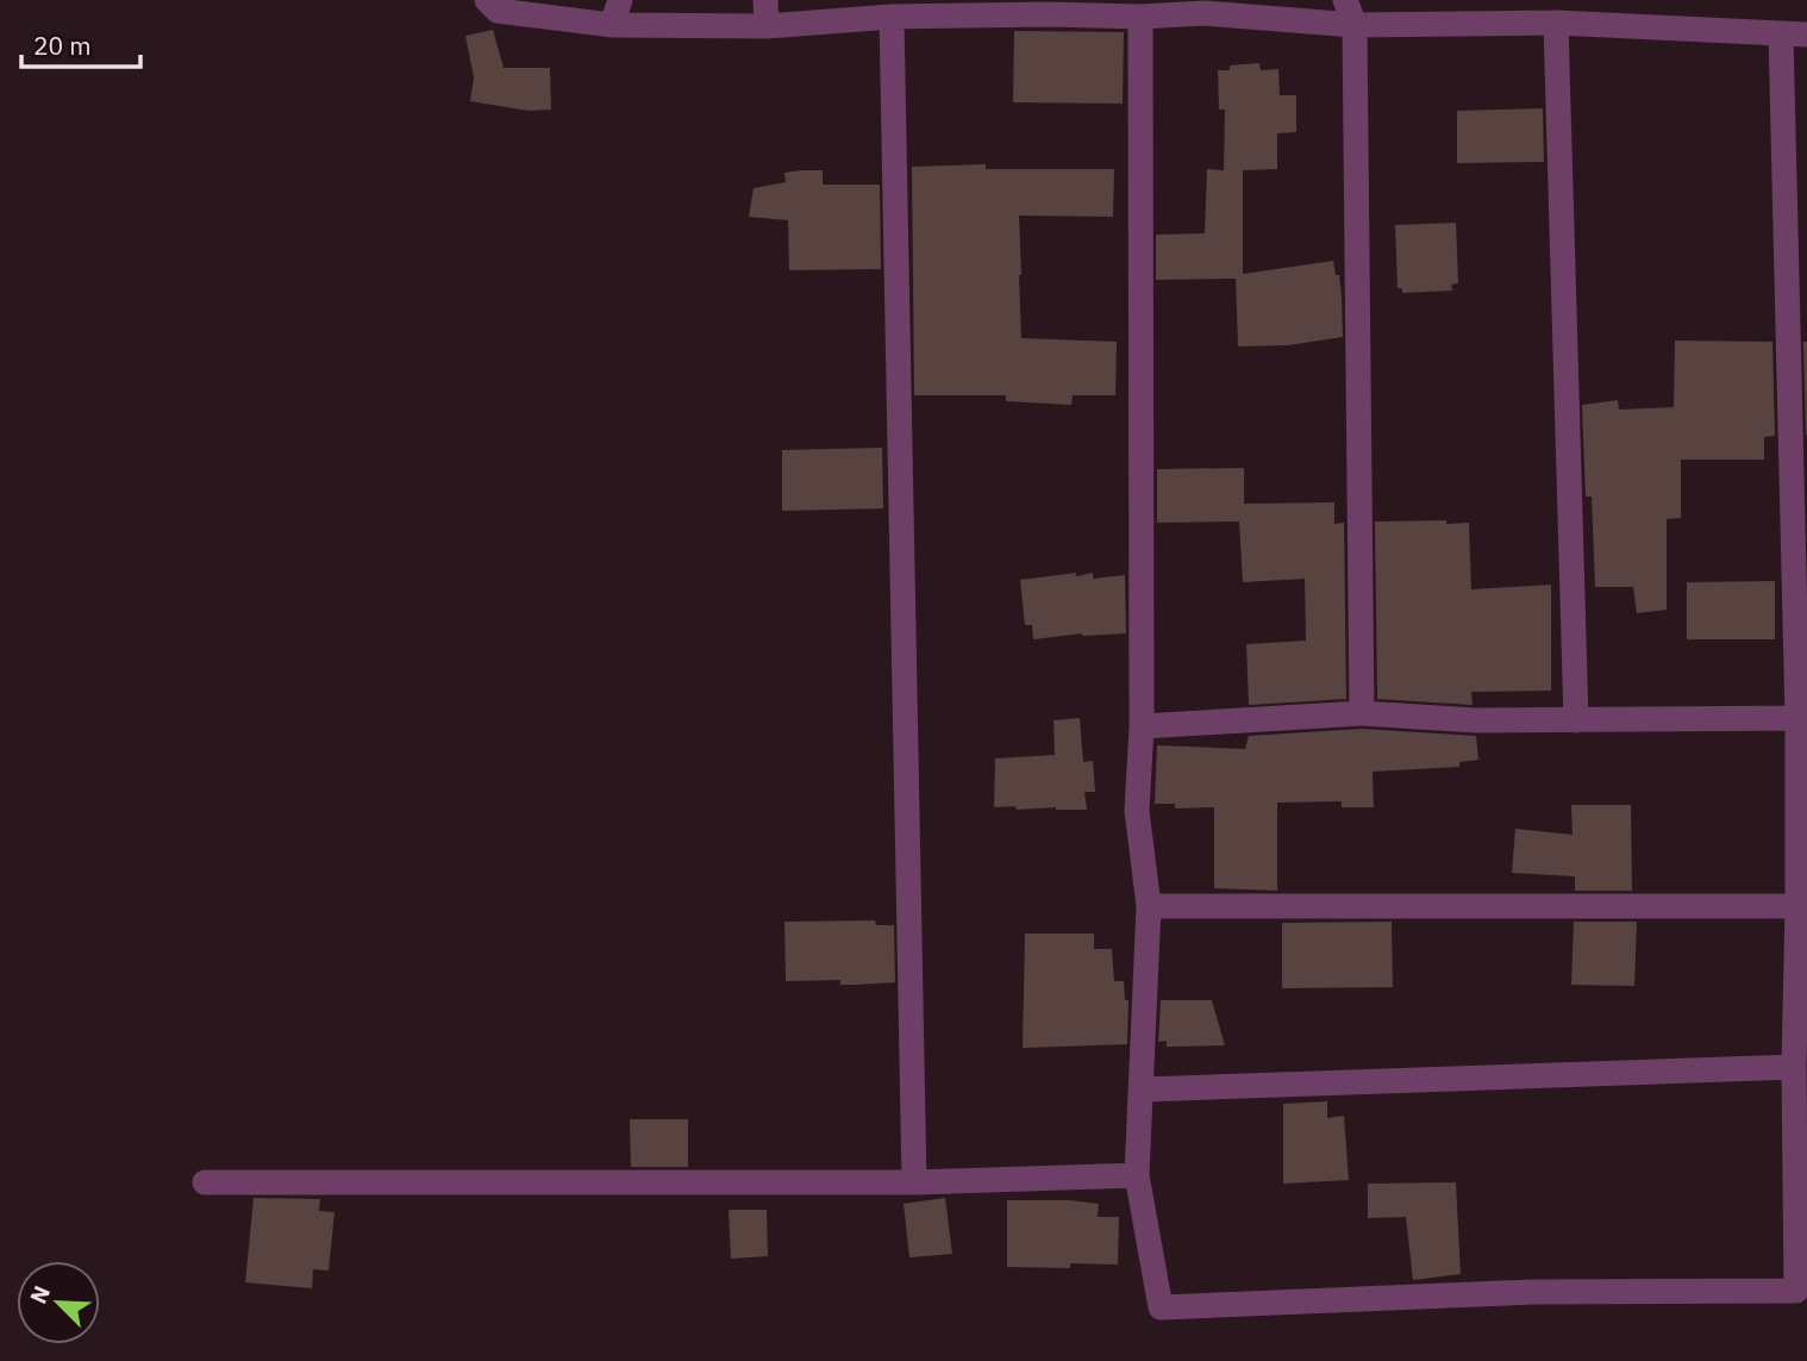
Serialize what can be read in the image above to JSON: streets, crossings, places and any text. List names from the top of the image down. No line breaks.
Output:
{"scale_bar":"20 m","north":"top left"}
